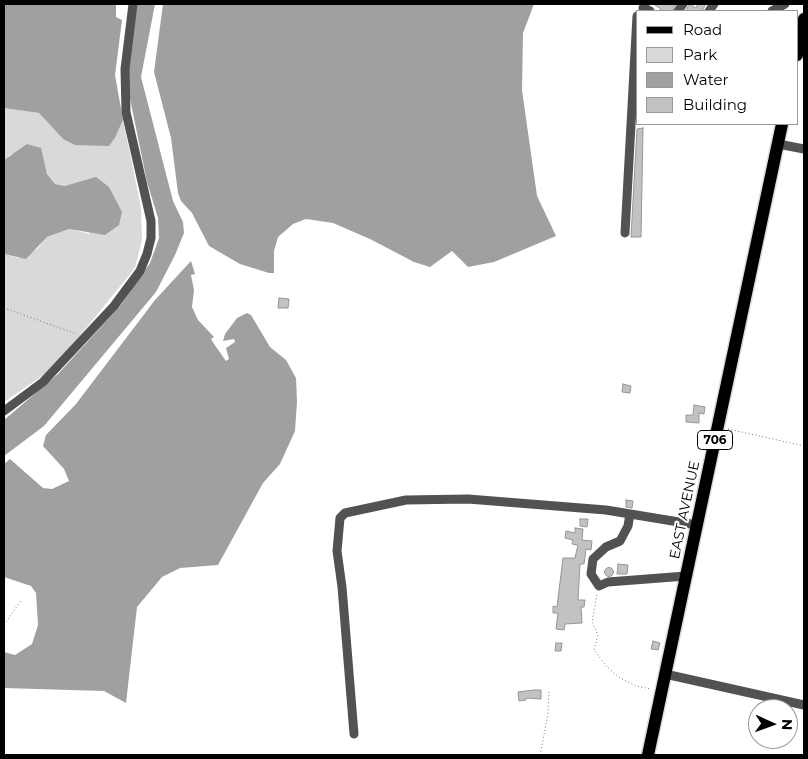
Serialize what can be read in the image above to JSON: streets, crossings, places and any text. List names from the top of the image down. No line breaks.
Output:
{"streets":{"main road":["706","EAST AVENUE"]},"legend":["Road","Park","Water","Building"],"north":"right"}
